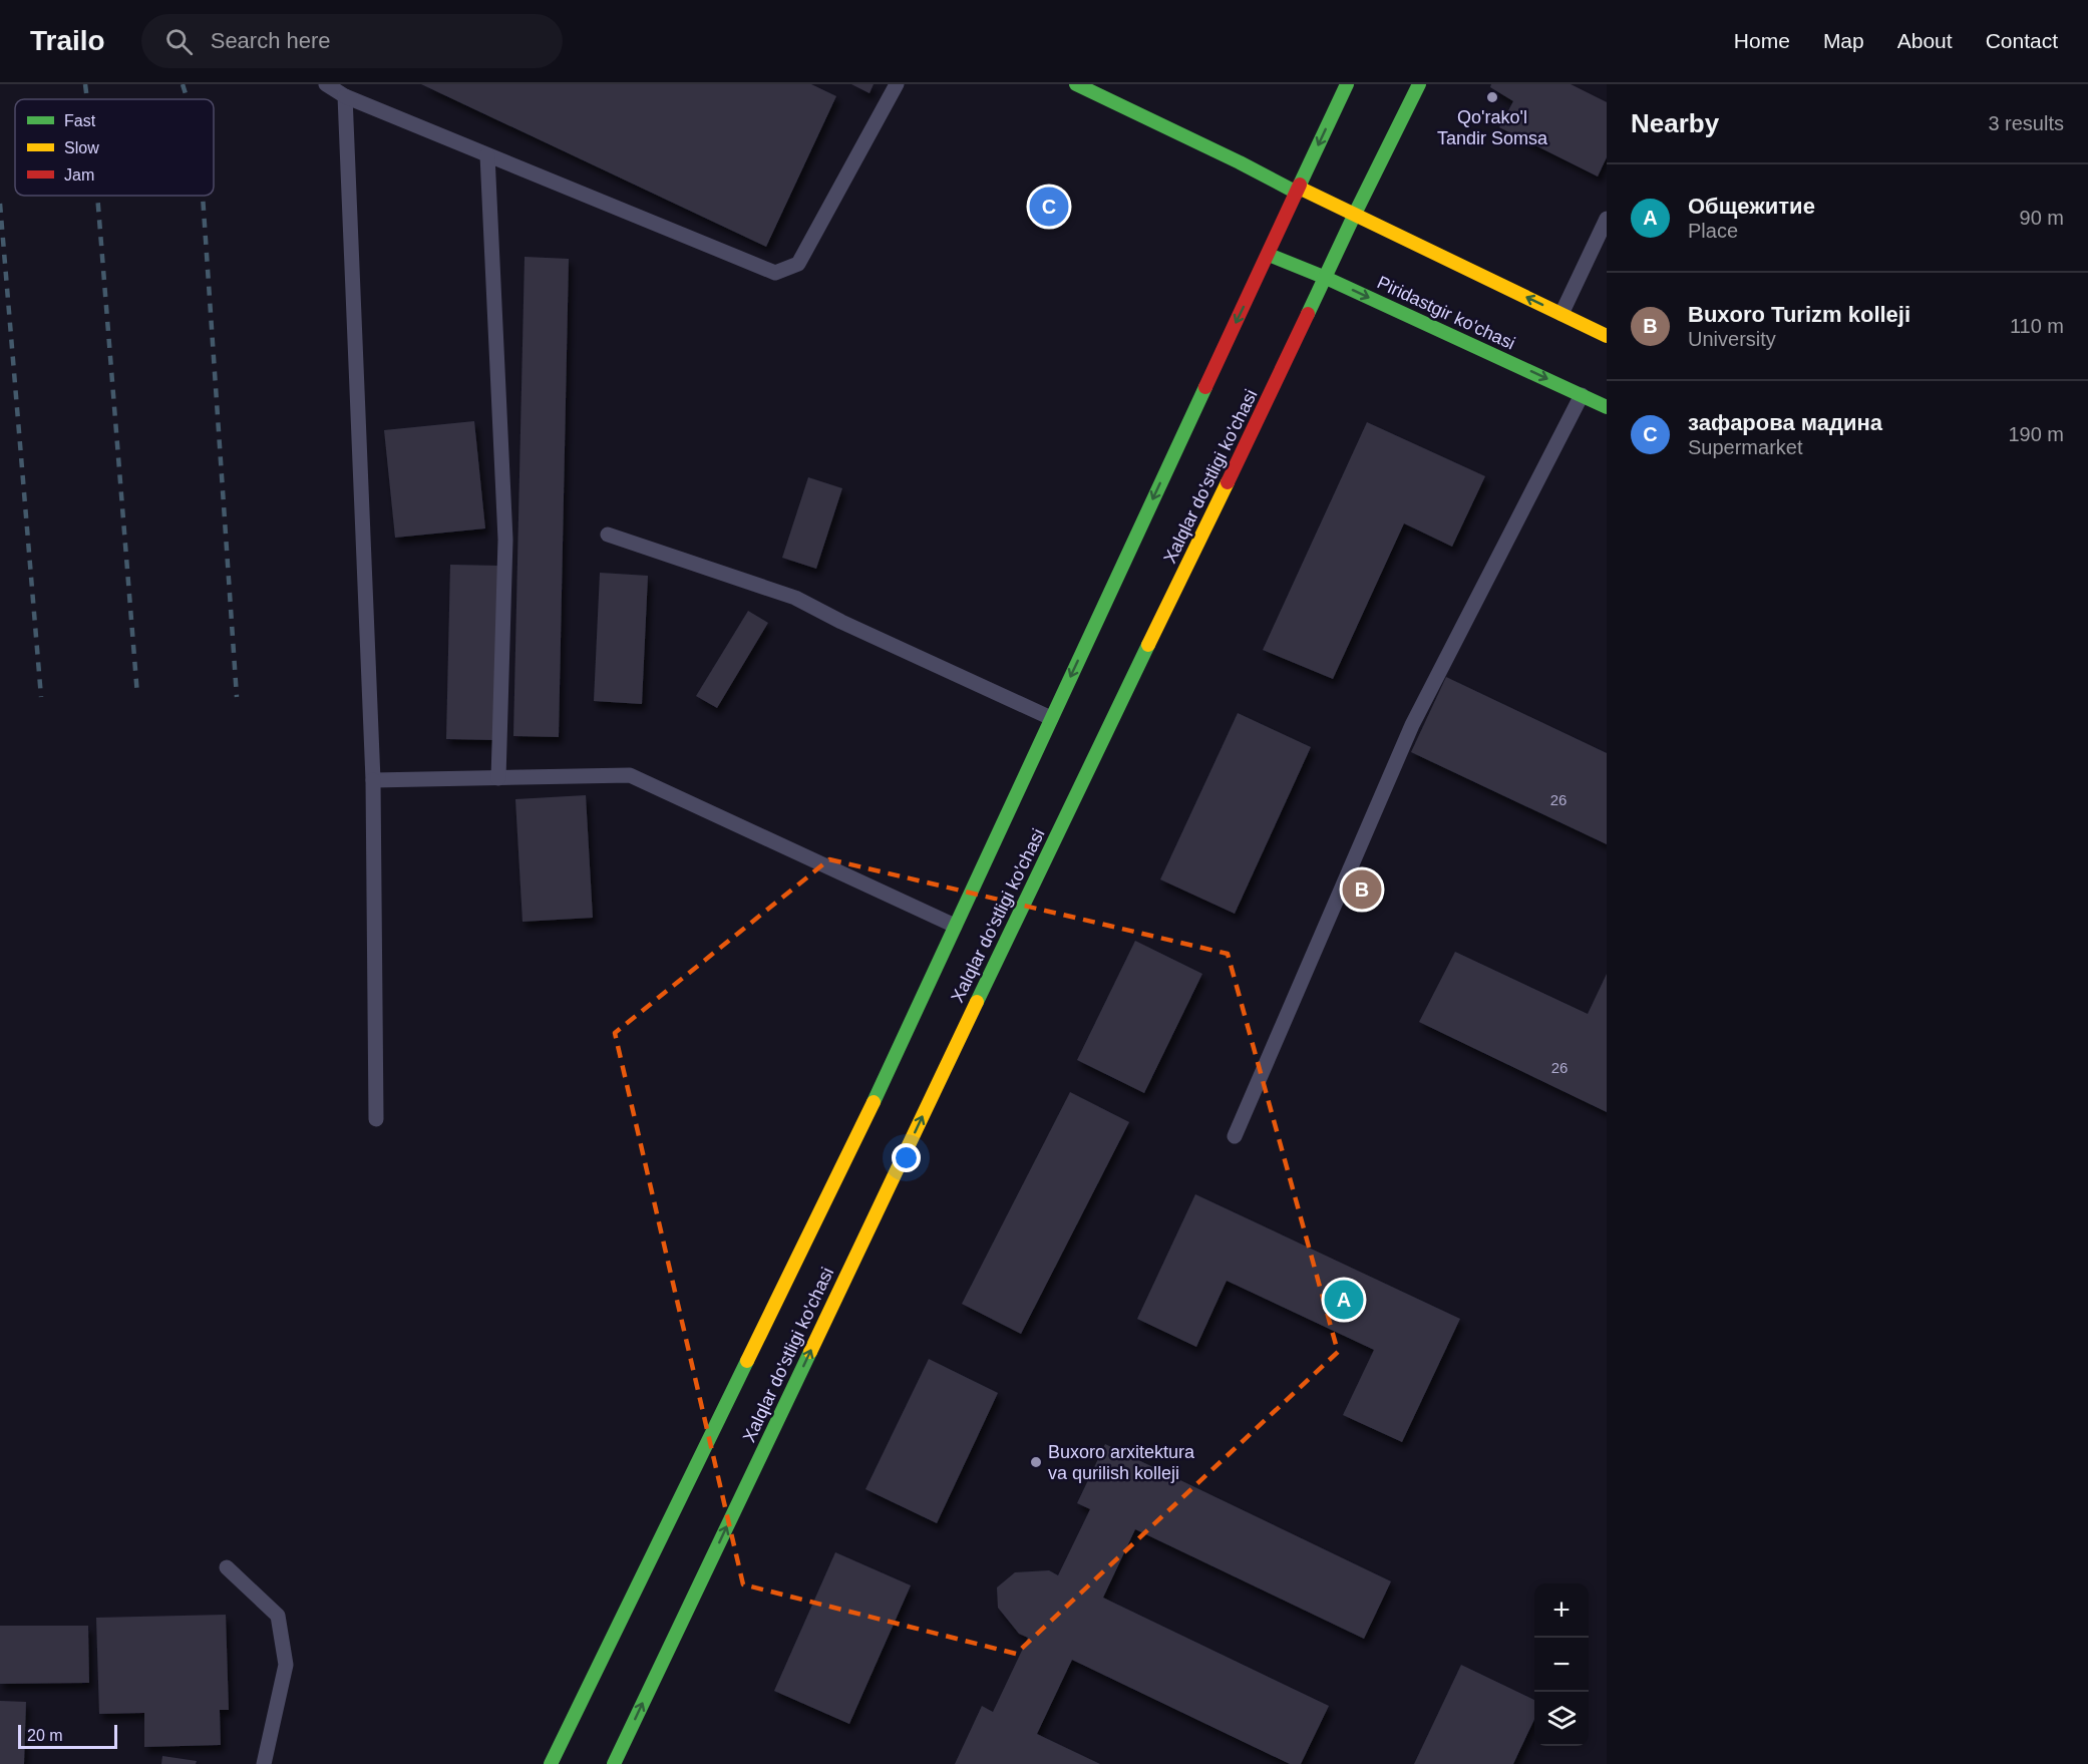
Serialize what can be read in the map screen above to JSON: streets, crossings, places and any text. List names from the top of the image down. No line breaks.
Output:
{"streets":{"main road":["Piridastgir ko'chasi","Xalqlar do'stligi ko'chasi"]},"crossings":[["Piridastgir ko'chasi","Xalqlar do'stligi ko'chasi"]],"places":["Qo'rako'l Tandir Somsa","Buxoro arxitektura va qurilish kolleji"],"house_numbers":["26","26"],"legend":["Fast","Slow","Jam"],"scale_bar":"20 m","page":{"header":"Trailo","search":"Search here","nav":["Home","Map","About","Contact"],"heading":["Nearby","3 results"],"list":[{"mark":"A","name":"Общежитие","note":"Place","value":"90 m"},{"mark":"B","name":"Buxoro Turizm kolleji","note":"University","value":"110 m"},{"mark":"C","name":"зафарова мадина","note":"Supermarket","value":"190 m"}],"pins":["C","B","A"],"map_buttons":["+","−"],"scale":"20 m"}}
